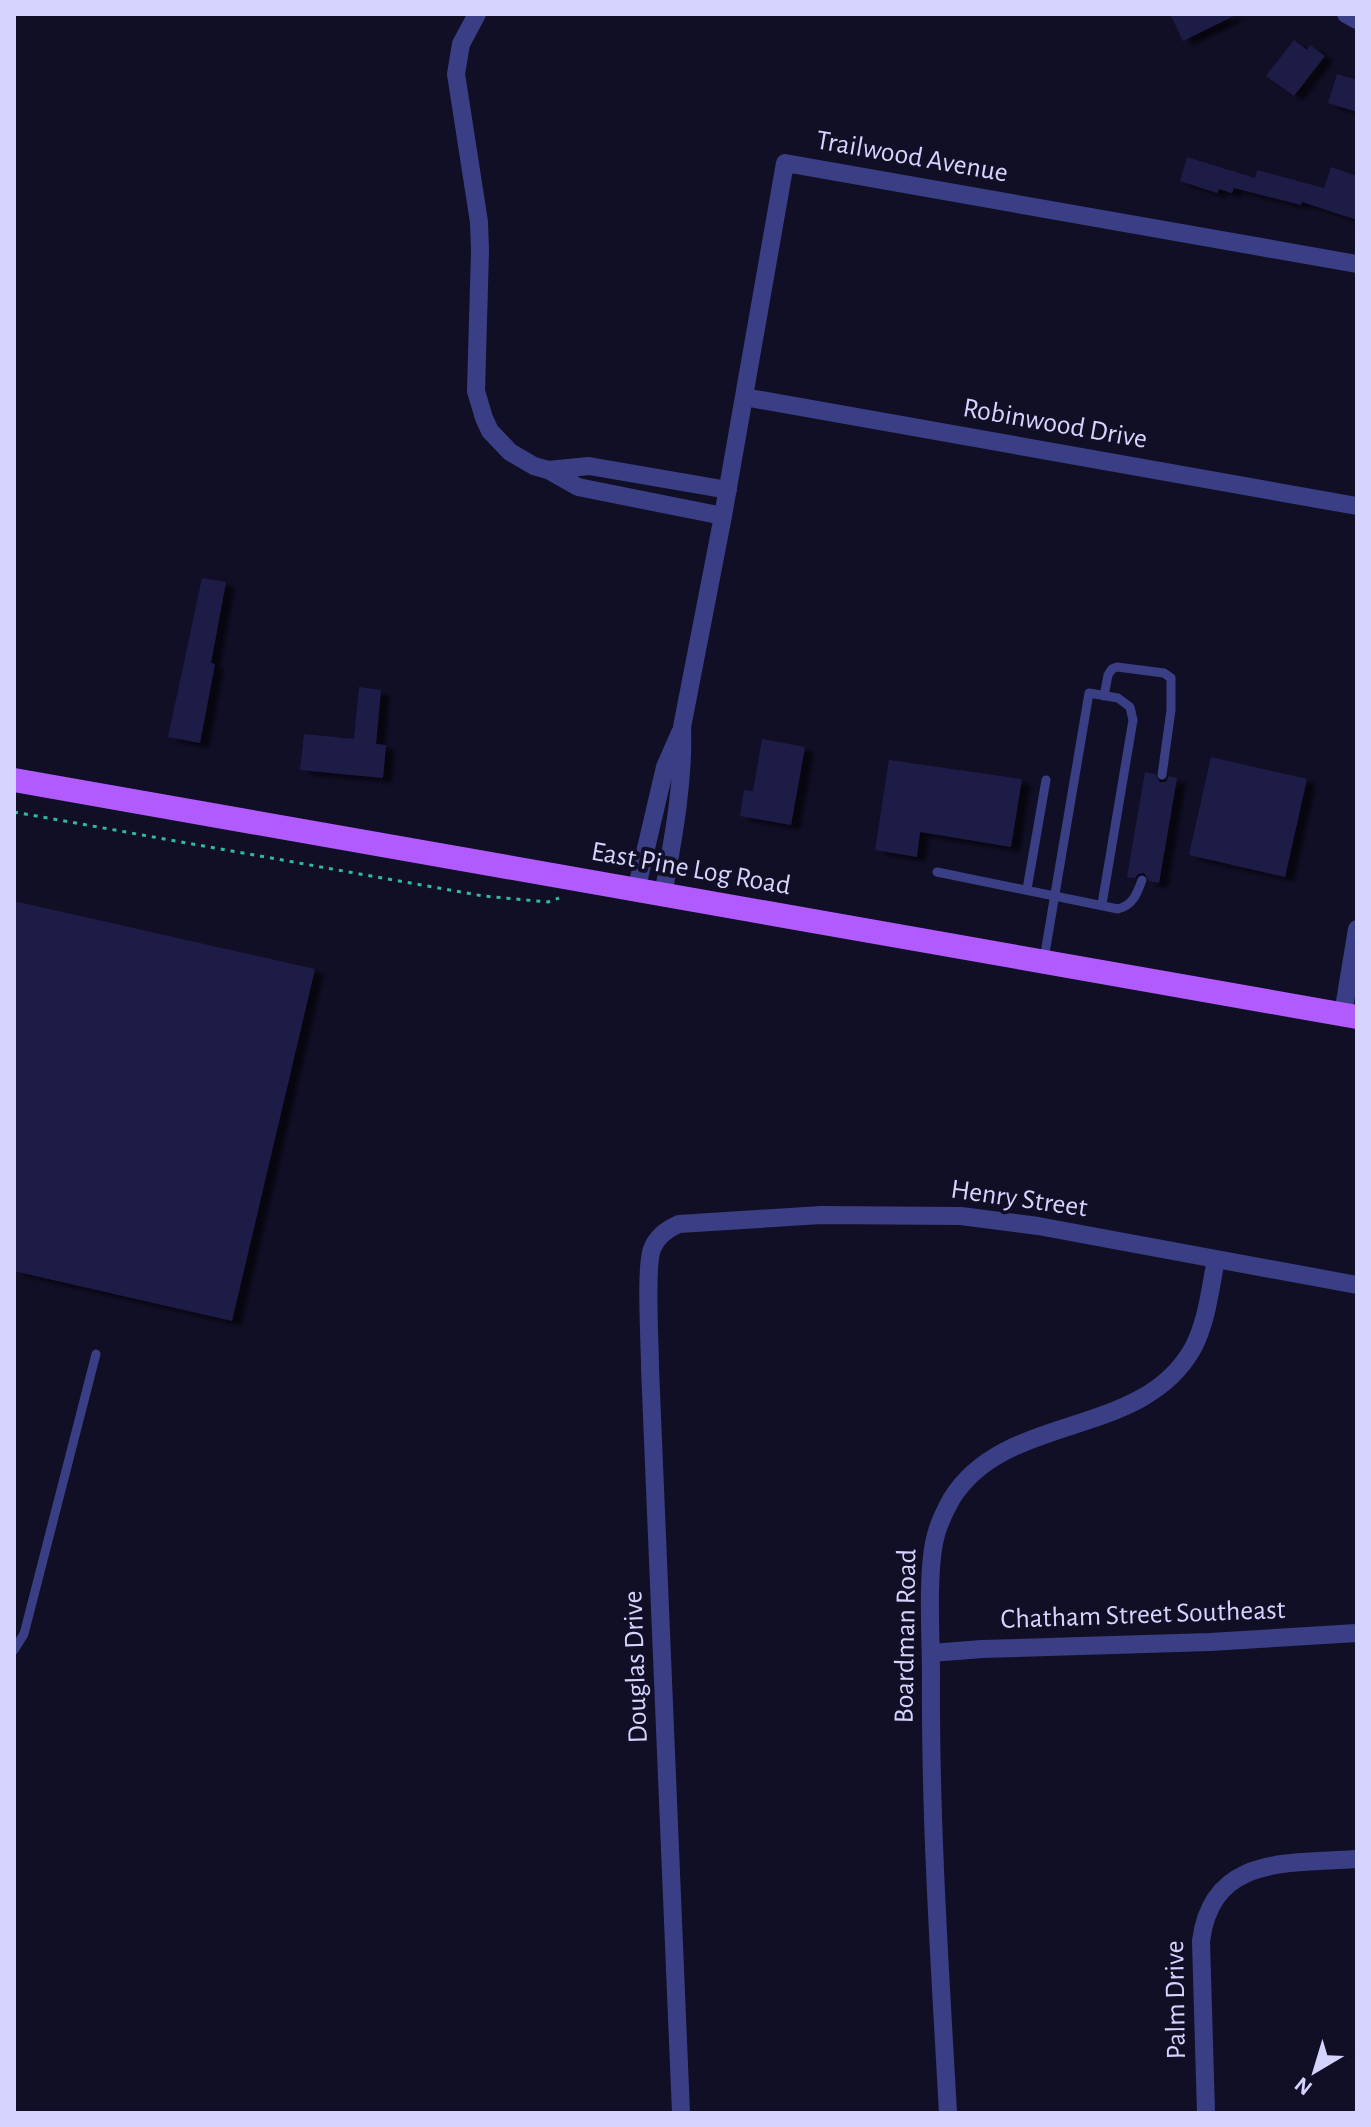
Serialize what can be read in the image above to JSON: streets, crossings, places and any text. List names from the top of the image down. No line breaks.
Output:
{"streets":{"main road":["East Pine Log Road"],"street":["Trailwood Avenue","Robinwood Drive","Henry Street","Chatham Street Southeast","Boardman Road","Douglas Drive","Palm Drive"]},"crossings":[["Trailwood Avenue","Robinwood Drive"],["Trailwood Avenue","East Pine Log Road"],["Henry Street","Boardman Road"],["Henry Street","Douglas Drive"],["Chatham Street Southeast","Boardman Road"]],"north":"bottom left"}
